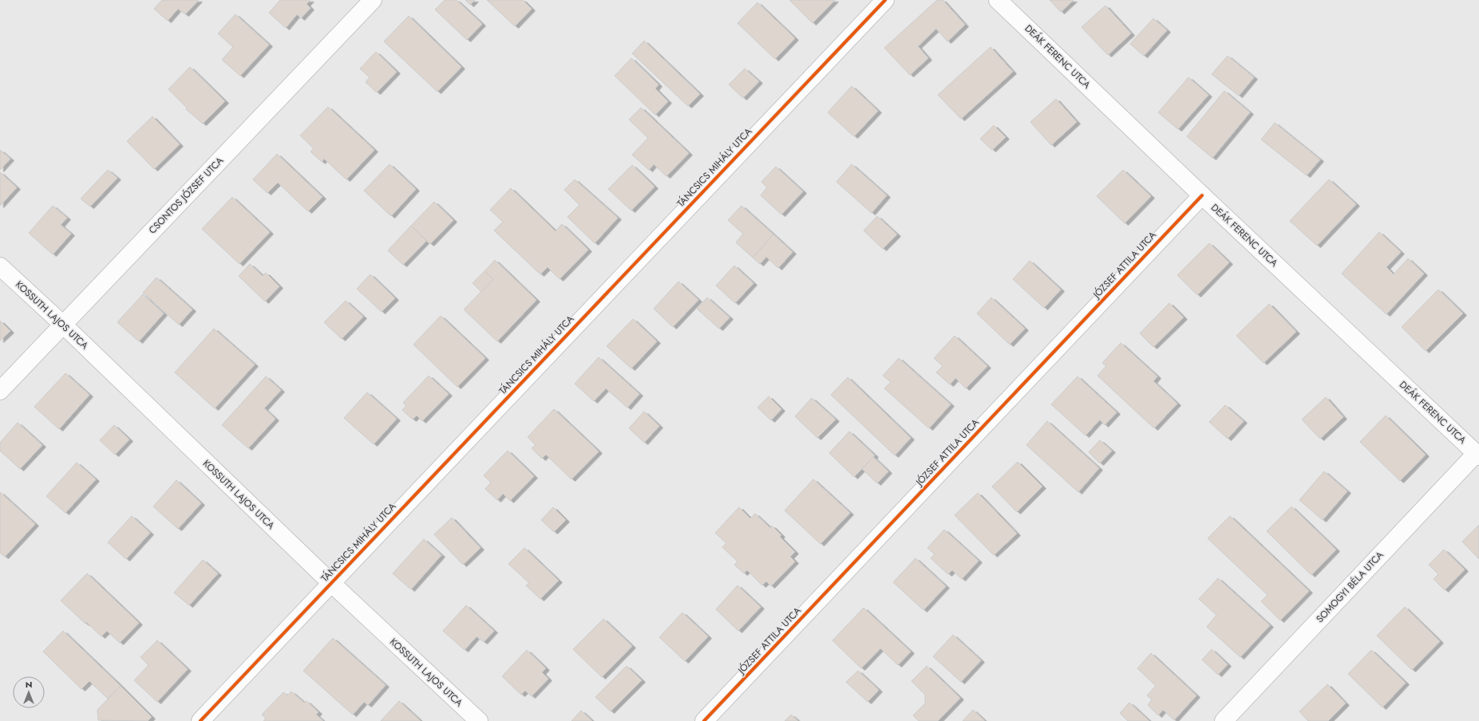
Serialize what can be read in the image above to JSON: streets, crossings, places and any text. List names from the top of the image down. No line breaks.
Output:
{"streets":{"street":["DEÁK FERENC UTCA","TÁNCSICS MIHÁLY UTCA","CSONTOS JÓZSEF UTCA","JÓZSEF ATTILA UTCA","KOSSUTH LAJOS UTCA","SOMOGYI BÉLA UTCA"]},"crossings":[["DEÁK FERENC UTCA","JÓZSEF ATTILA UTCA"],["DEÁK FERENC UTCA","SOMOGYI BÉLA UTCA"],["TÁNCSICS MIHÁLY UTCA","KOSSUTH LAJOS UTCA"],["CSONTOS JÓZSEF UTCA","KOSSUTH LAJOS UTCA"]],"north":"top"}
